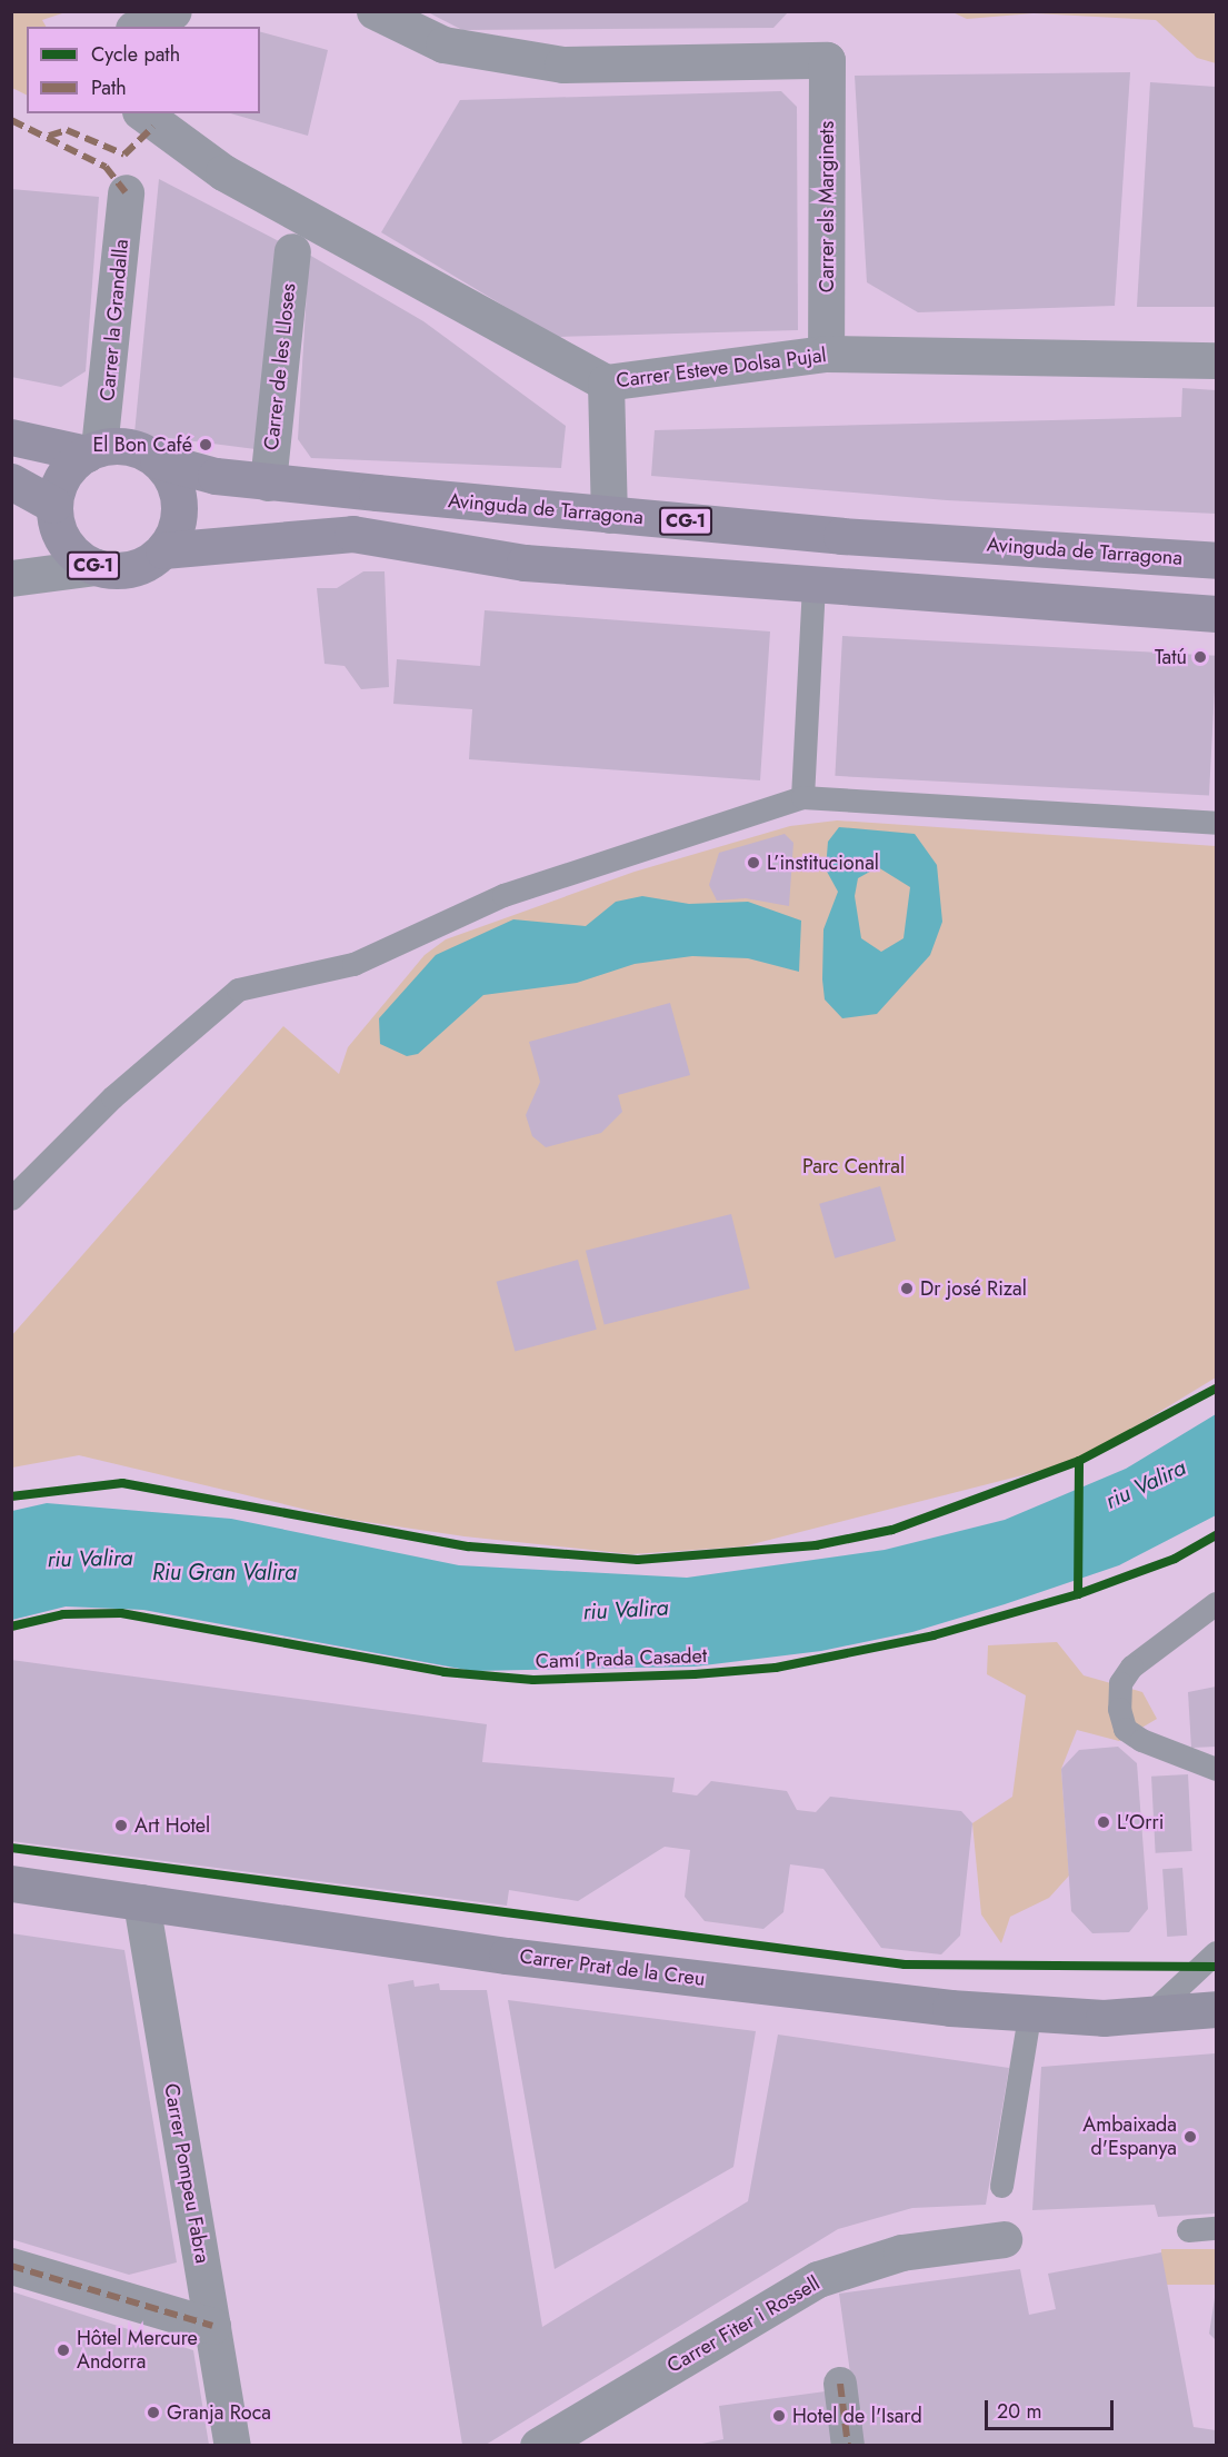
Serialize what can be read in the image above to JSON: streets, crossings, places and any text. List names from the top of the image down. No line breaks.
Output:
{"streets":{"highway":["Avinguda de Tarragona","CG-1"],"main road":["Carrer Prat de la Creu"],"street":["Carrer els Marginets","Carrer la Grandalla","Carrer de les Lloses","Carrer Esteve Dolsa Pujal","Carrer Pompeu Fabra","Carrer Fiter i Rossell"],"cycle path":["Camí Prada Casadet"]},"crossings":[["Carrer els Marginets","Carrer Esteve Dolsa Pujal"],["Carrer la Grandalla","Avinguda de Tarragona"],["Carrer la Grandalla","CG-1"],["Carrer de les Lloses","Avinguda de Tarragona"],["Avinguda de Tarragona","CG-1"],["Carrer Prat de la Creu","Carrer Pompeu Fabra"]],"water":["riu Valira","Riu Gran Valira"],"parks":["Parc Central"],"places":["El Bon Café","Tatú","L’institucional","Dr josé Rizal","L'Orri","Art Hotel","Ambaixada d'Espanya","Hôtel Mercure Andorra","Granja Roca","Hotel de l'Isard"],"legend":["Cycle path","Path"],"scale_bar":"20 m"}
